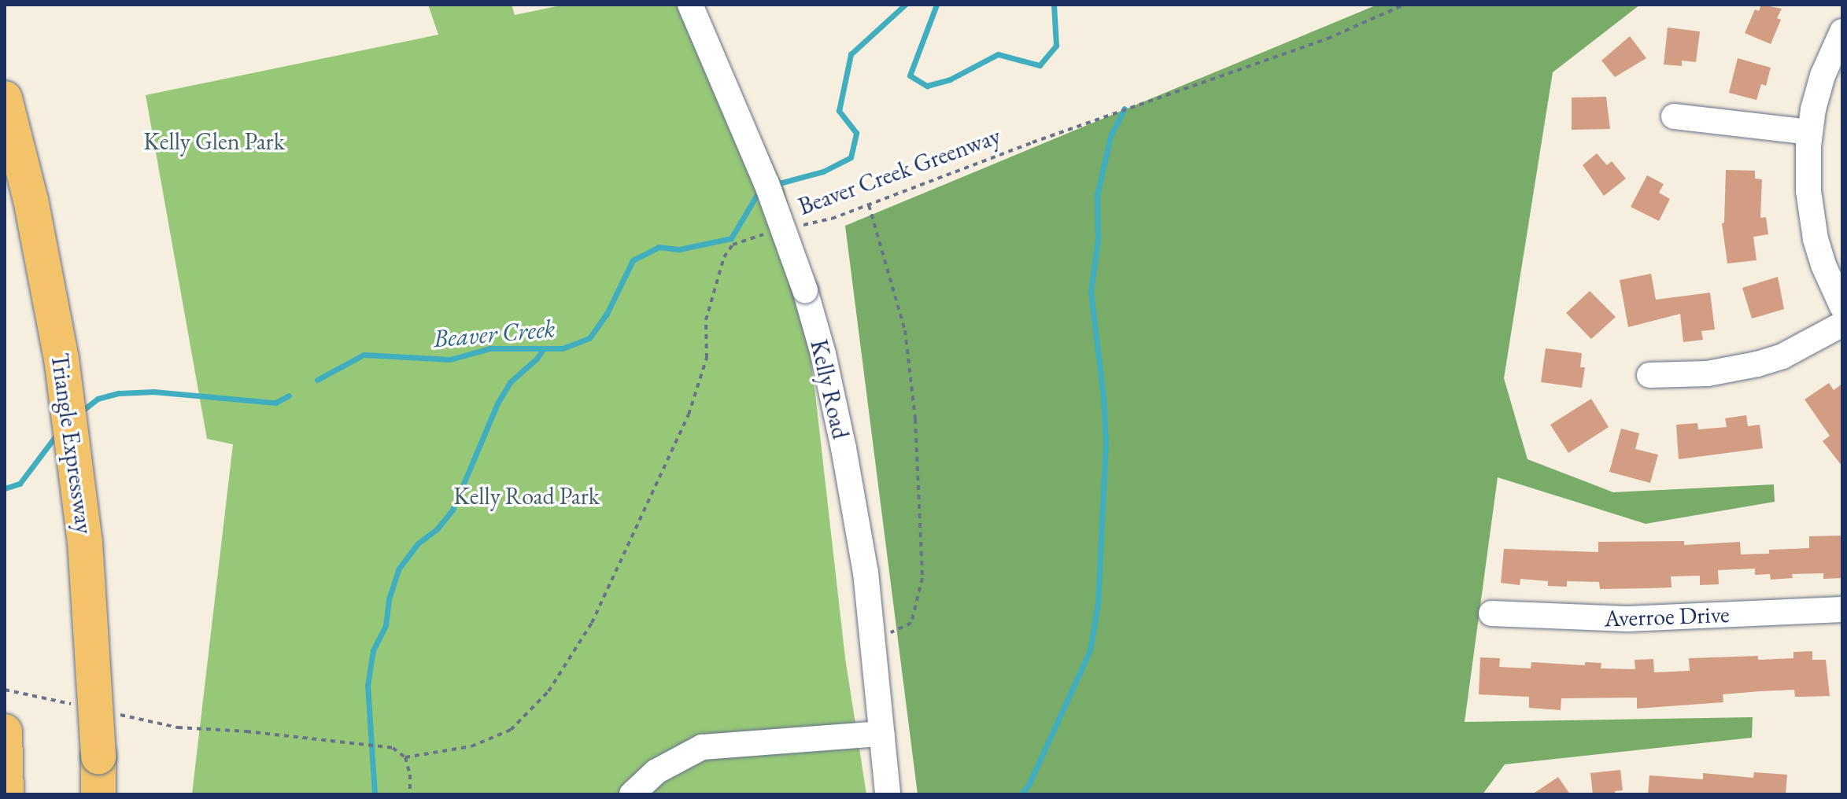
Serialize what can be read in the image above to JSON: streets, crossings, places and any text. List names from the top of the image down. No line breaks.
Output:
{"streets":{"highway":["Triangle Expressway"],"street":["Kelly Road","Averroe Drive"],"path":["Beaver Creek Greenway"]},"water":["Beaver Creek"],"parks":["Kelly Glen Park","Kelly Road Park"]}
